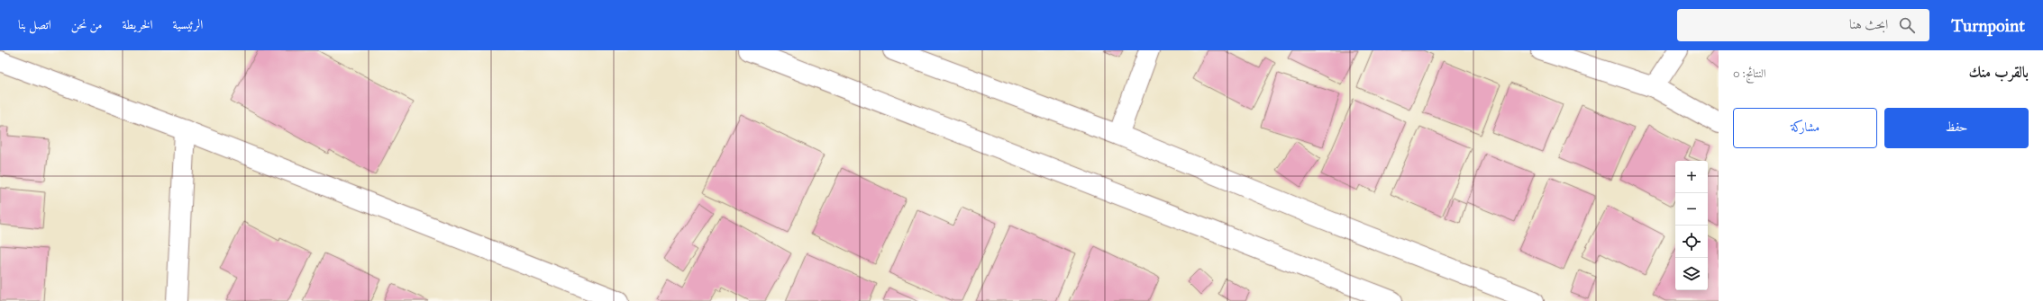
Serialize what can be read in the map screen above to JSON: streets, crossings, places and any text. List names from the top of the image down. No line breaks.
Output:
{"page":{"header":"Turnpoint","search":"ابحث هنا","nav":["الرئيسية","الخريطة","من نحن","اتصل بنا"],"heading":["بالقرب منك","النتائج: 0"],"buttons":["حفظ","مشاركة"],"map_buttons":["+","−"]}}
